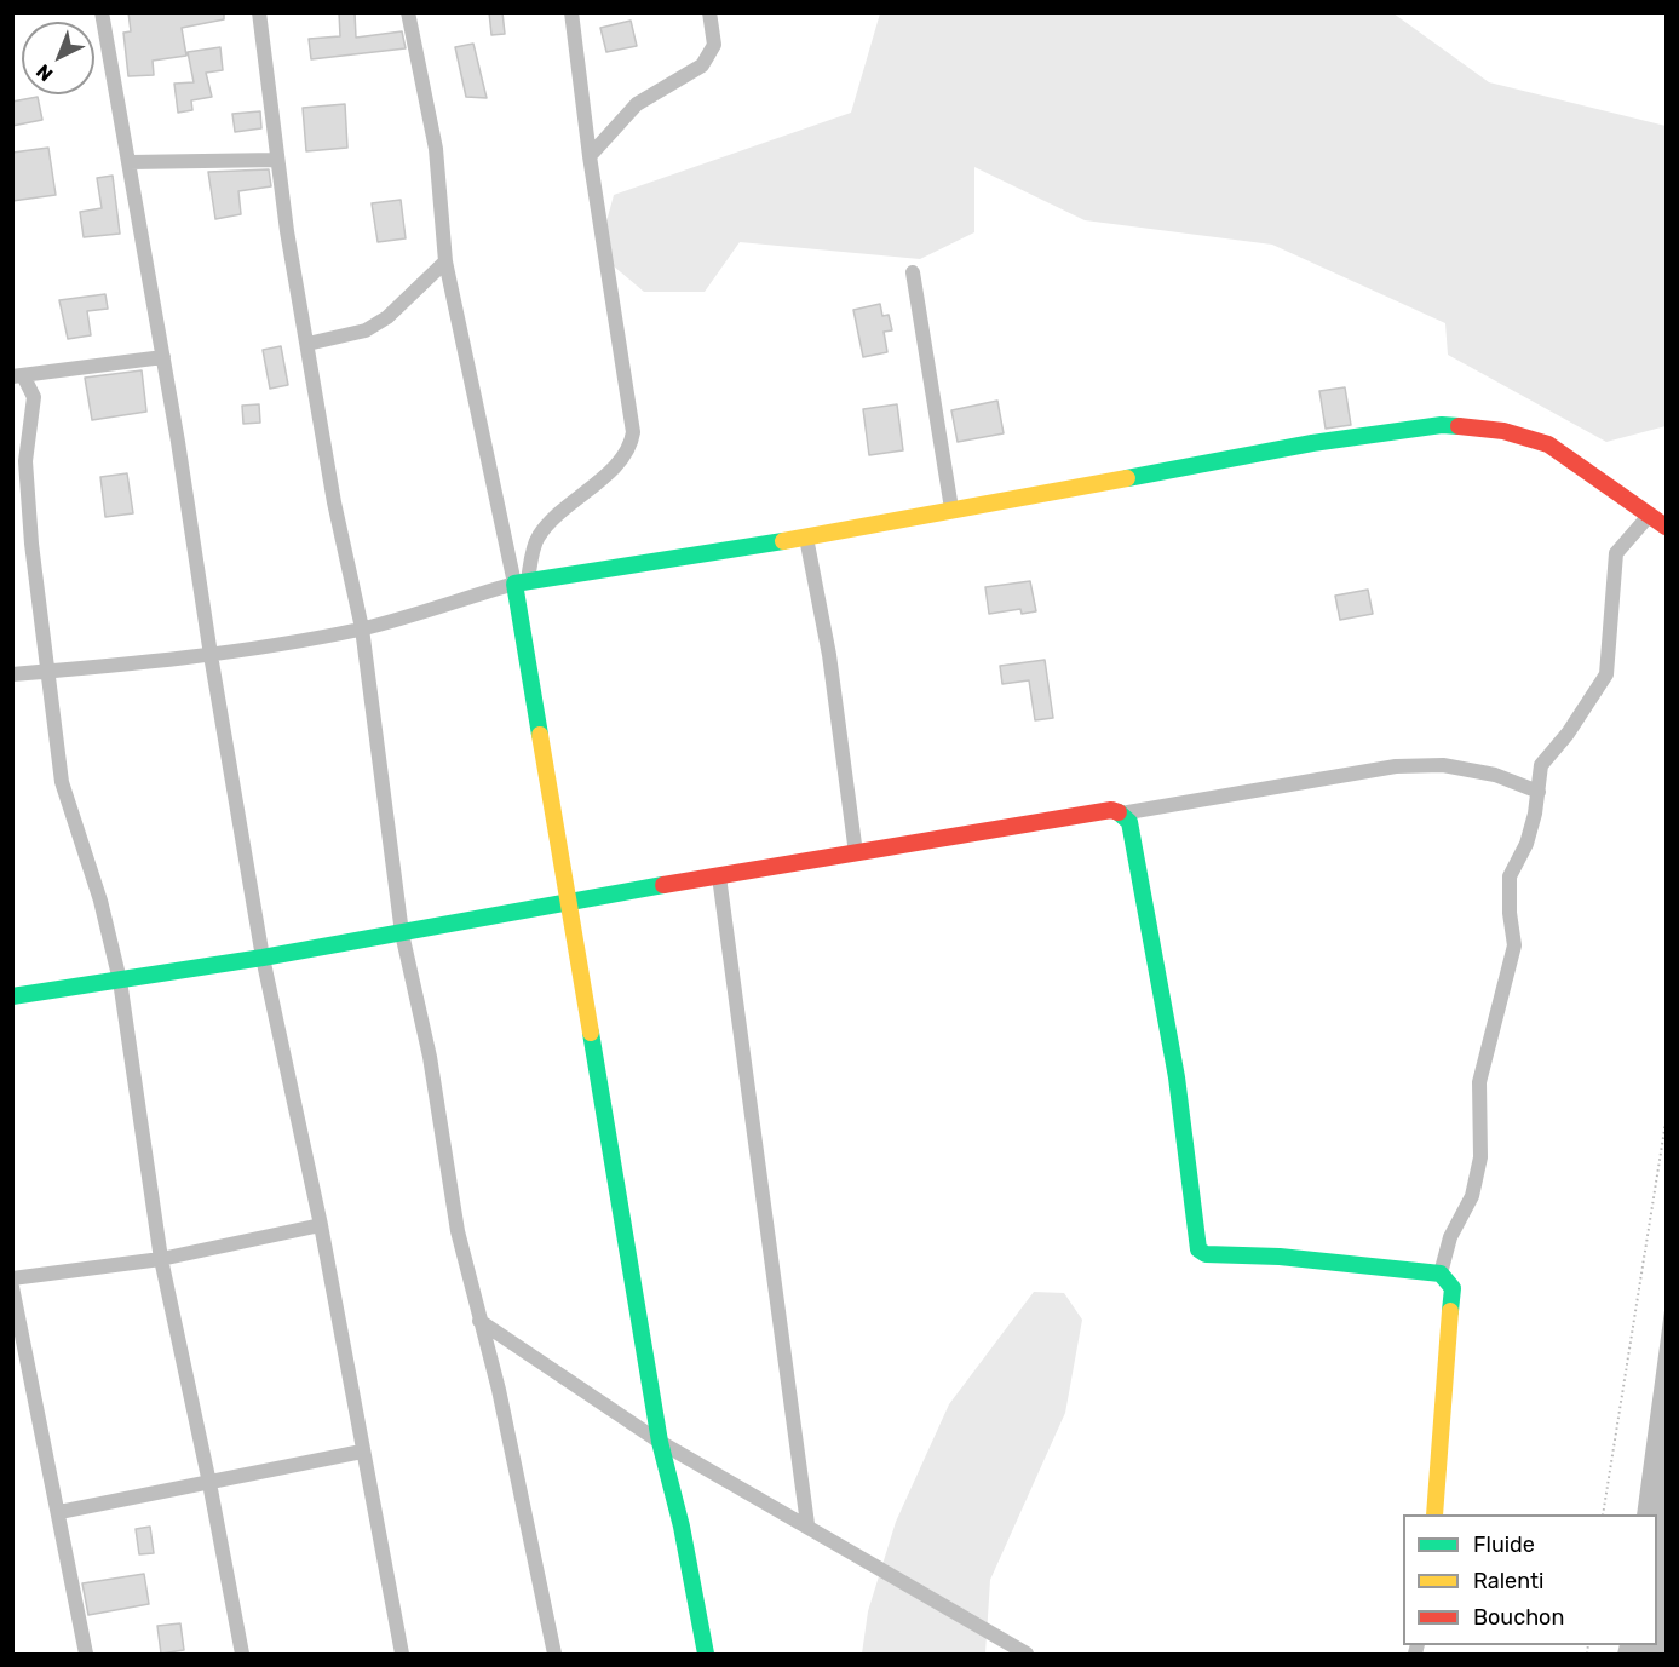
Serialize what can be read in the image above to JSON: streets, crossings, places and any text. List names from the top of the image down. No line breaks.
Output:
{"legend":["Fluide","Ralenti","Bouchon"],"north":"bottom left"}
